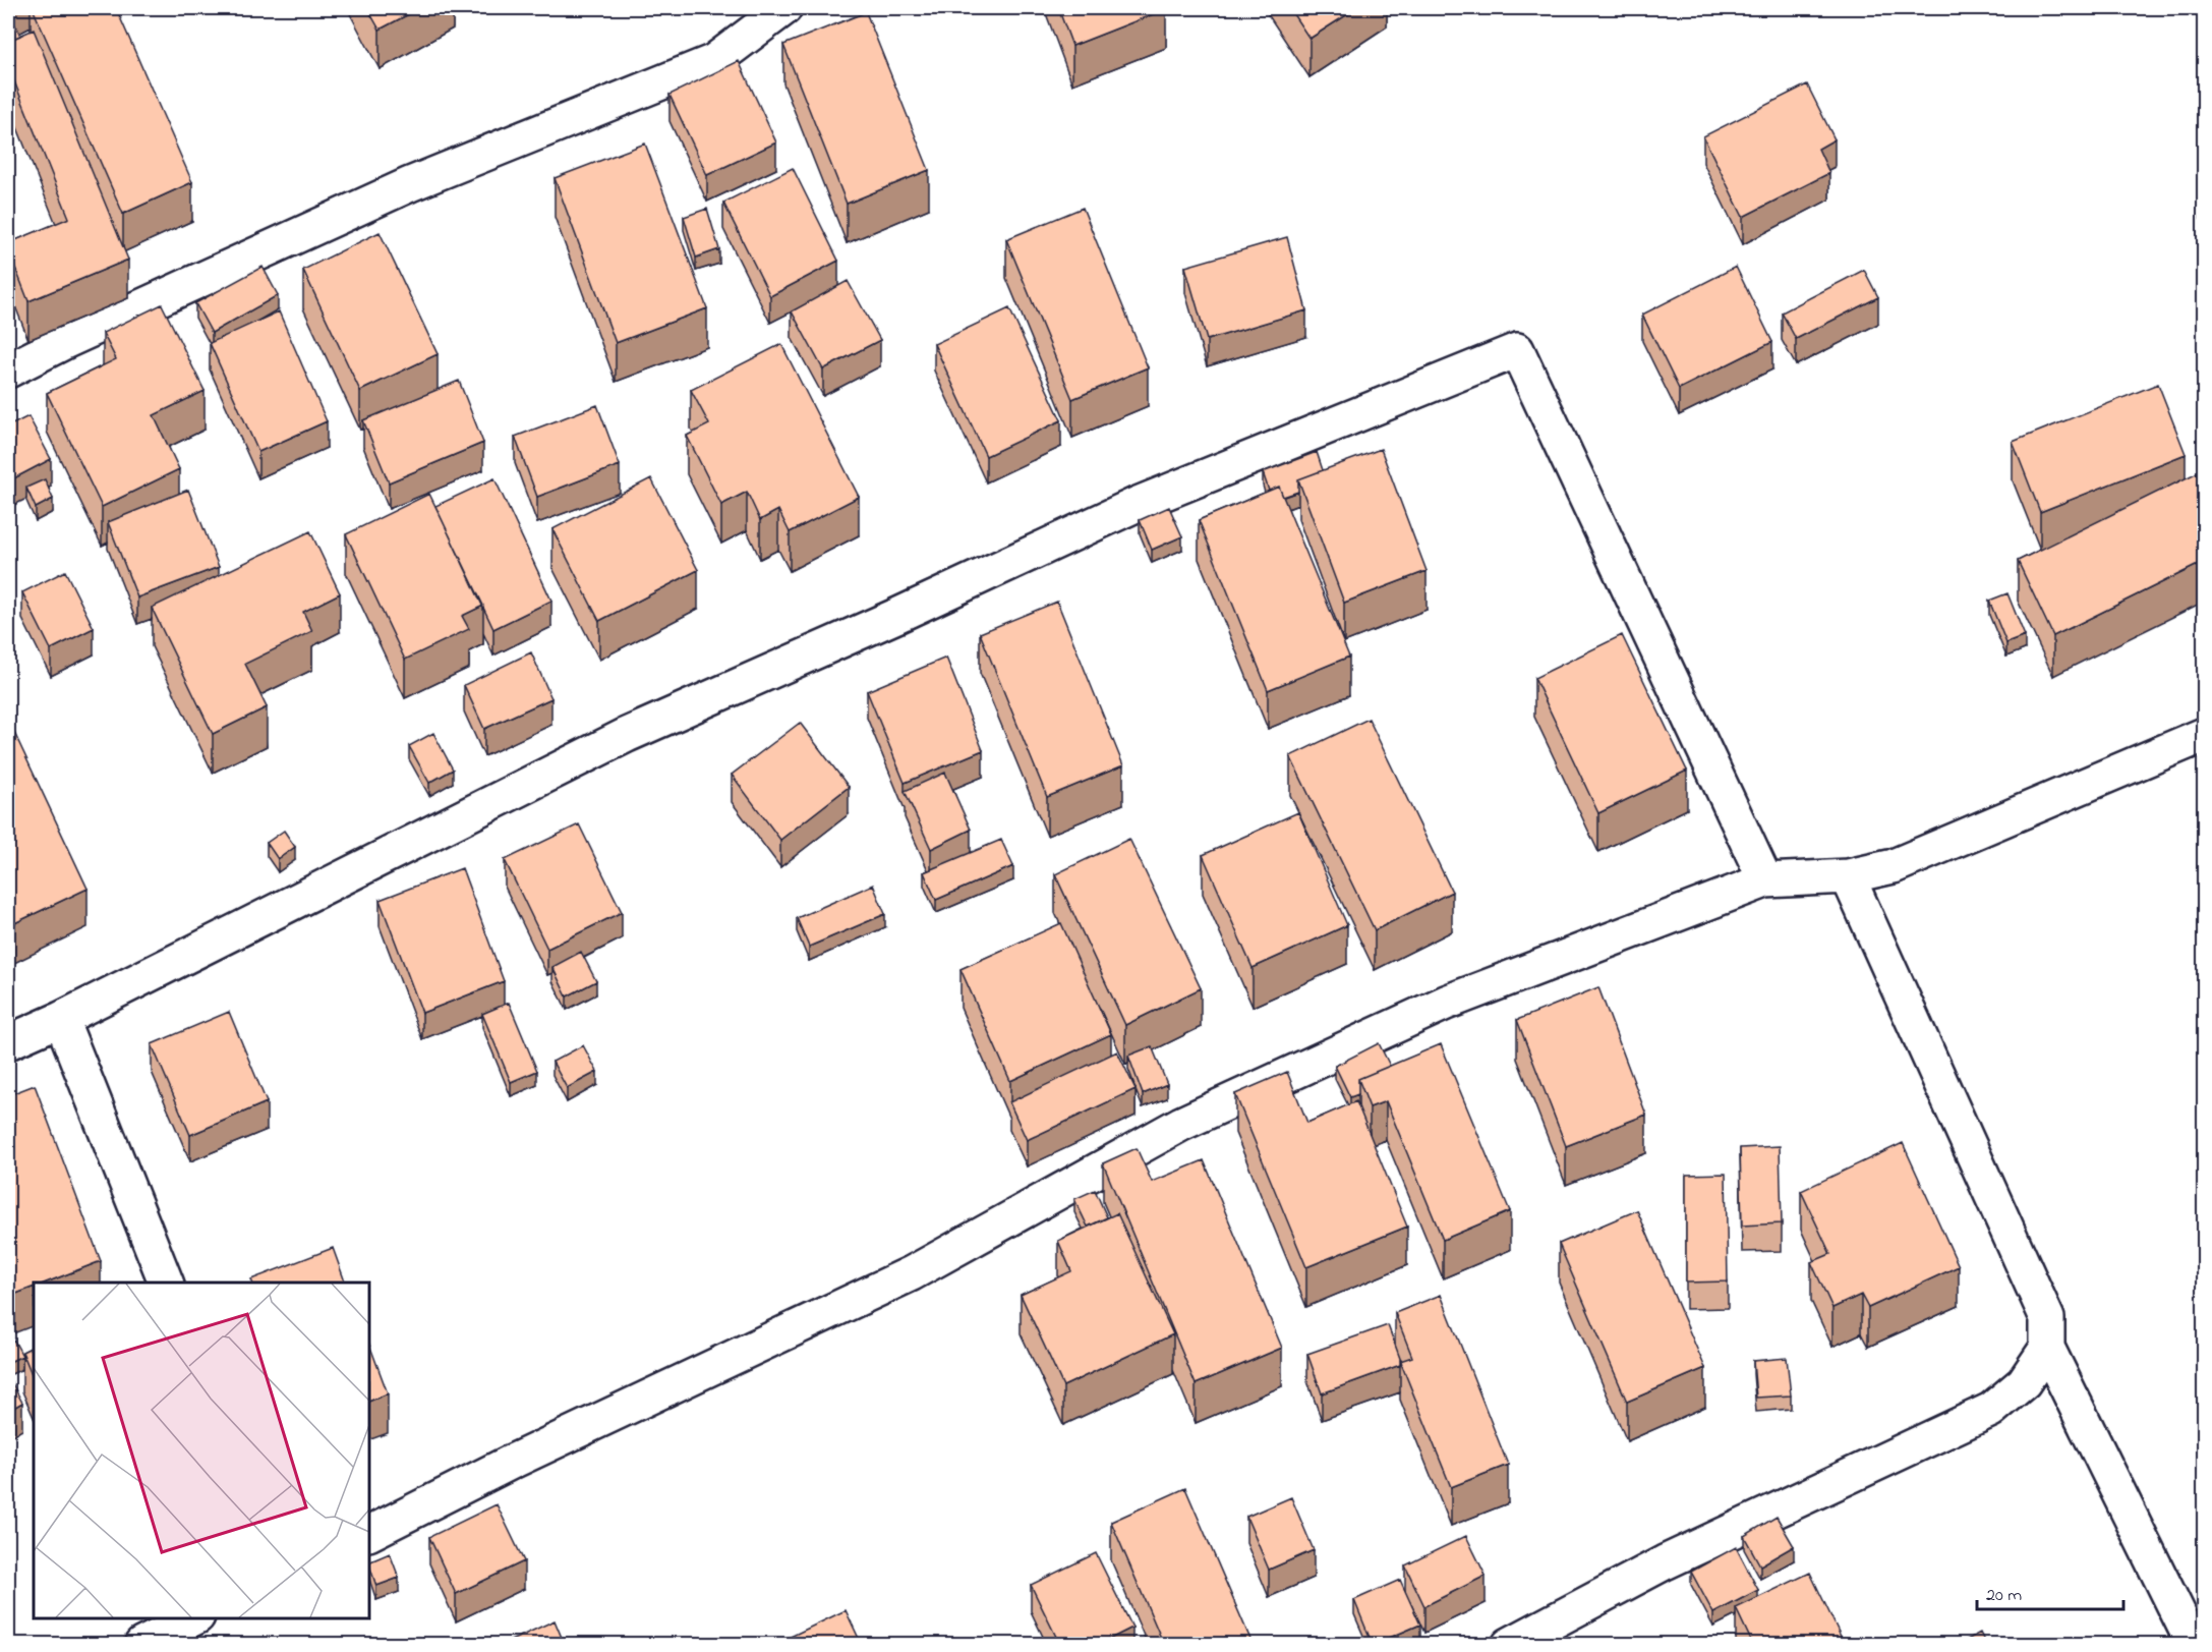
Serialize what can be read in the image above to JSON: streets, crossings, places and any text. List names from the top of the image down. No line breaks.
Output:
{"scale_bar":"20 m"}
